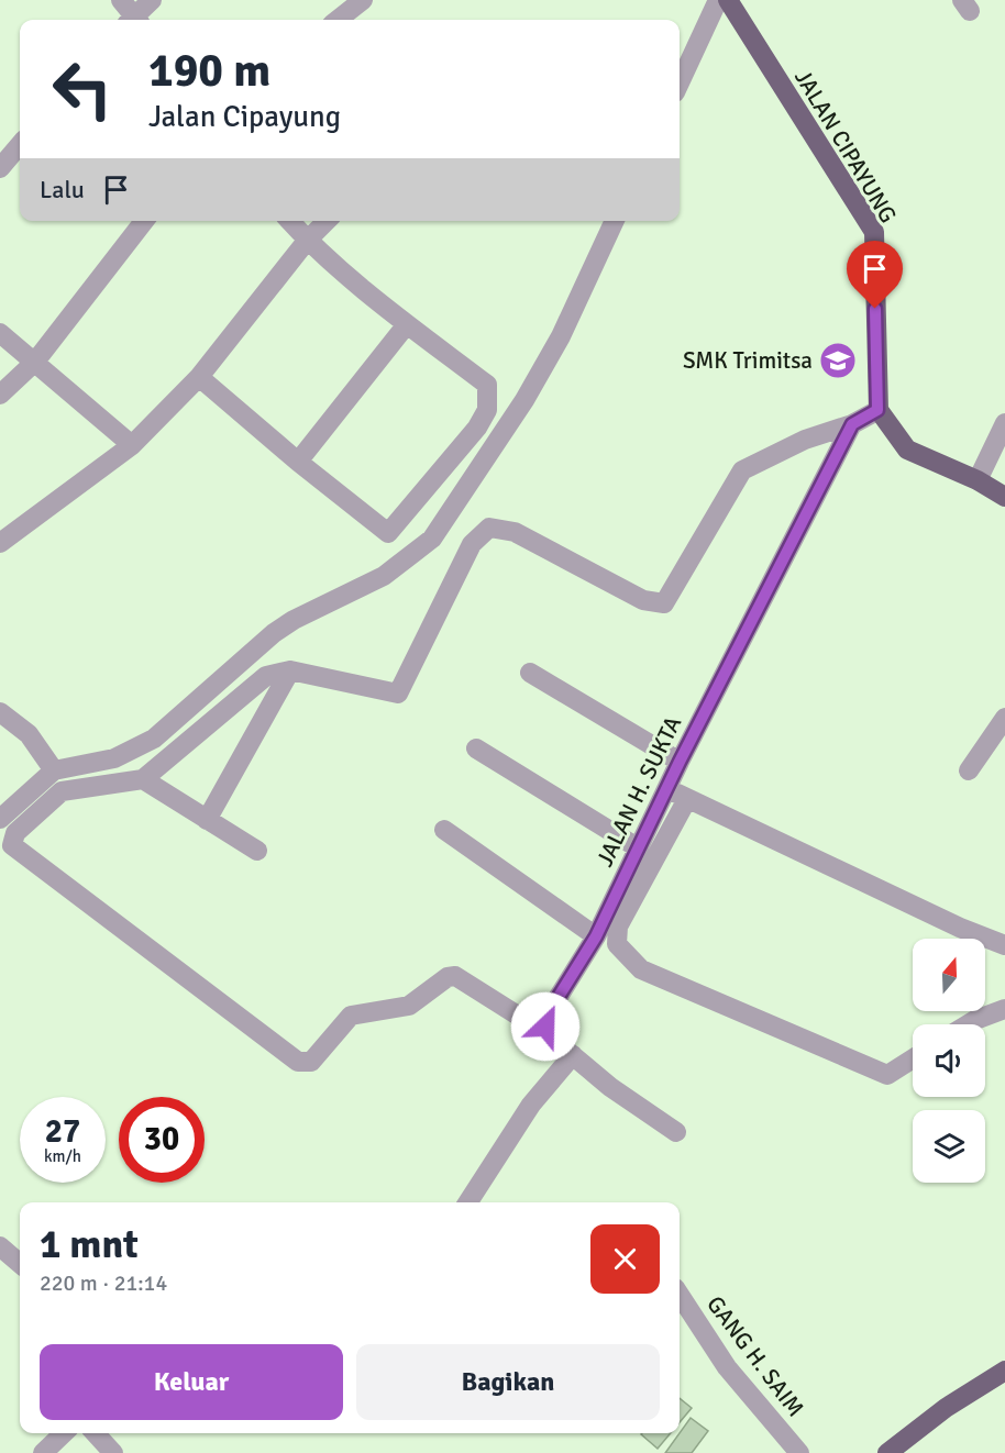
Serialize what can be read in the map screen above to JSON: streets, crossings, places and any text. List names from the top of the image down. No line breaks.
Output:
{"streets":{"main road":["JALAN CIPAYUNG"],"street":["JALAN H. SUKTA","GANG H. SAIM"]},"places":{"school or university":["SMK Trimitsa"]},"north":"top","page":{"turn":["190 m","Jalan Cipayung"],"then":"Lalu","speed":"27 km/h","limit":"30","heading":["1 mnt","220 m · 21:14"],"buttons":["Keluar","Bagikan"]}}
